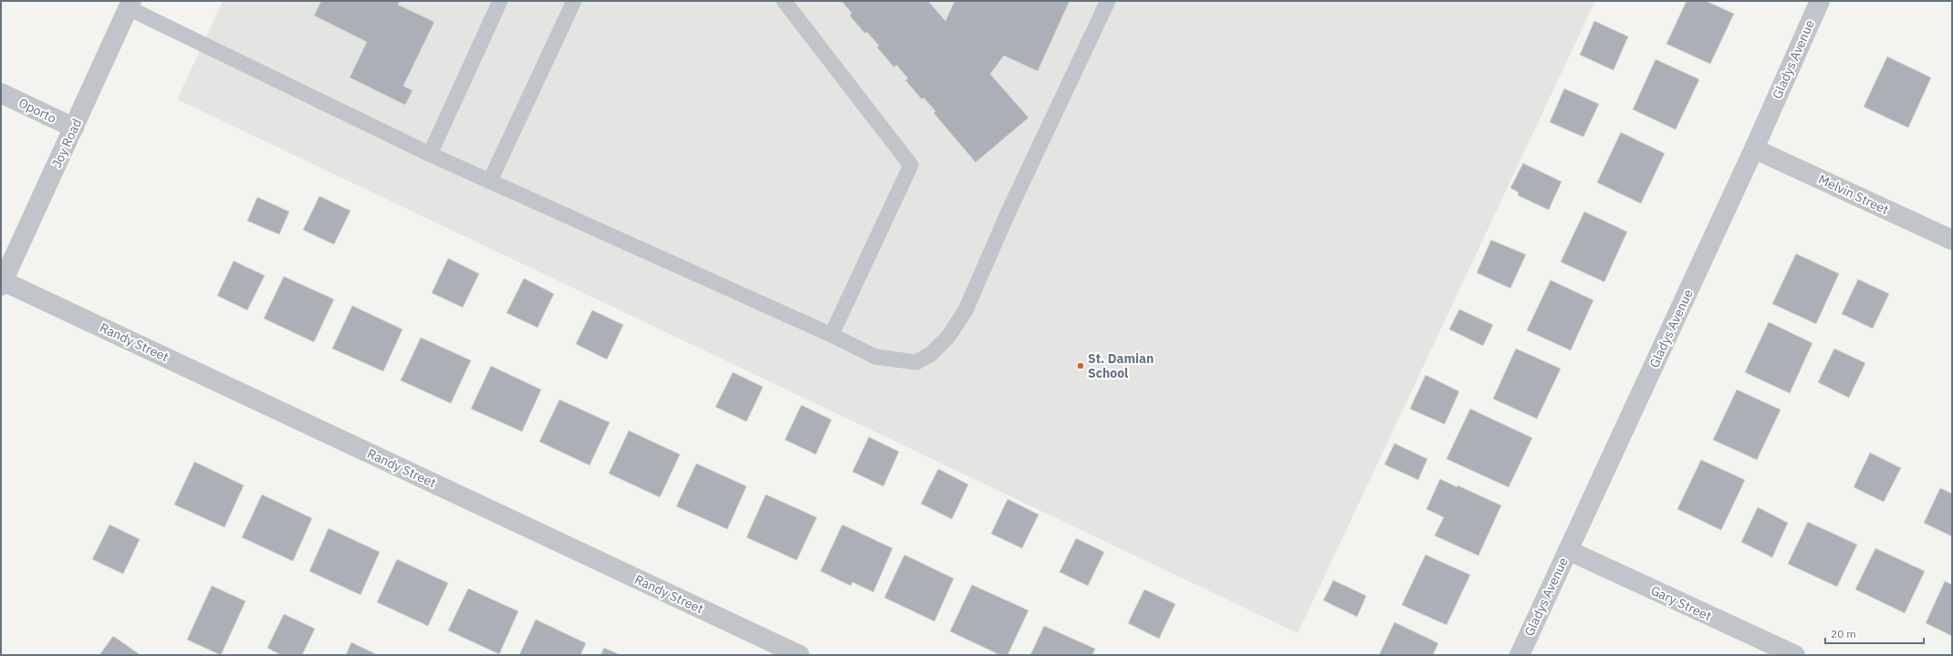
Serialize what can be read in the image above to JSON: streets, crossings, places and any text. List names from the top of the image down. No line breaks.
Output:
{"streets":{"street":["Gladys Avenue","Oporto","Joy Road","Melvin Street","Randy Street","Gary Street"]},"crossings":[["Gladys Avenue","Melvin Street"],["Gladys Avenue","Gary Street"],["Oporto","Joy Road"],["Joy Road","Randy Street"]],"places":["St. Damian School"],"scale_bar":"20 m"}
